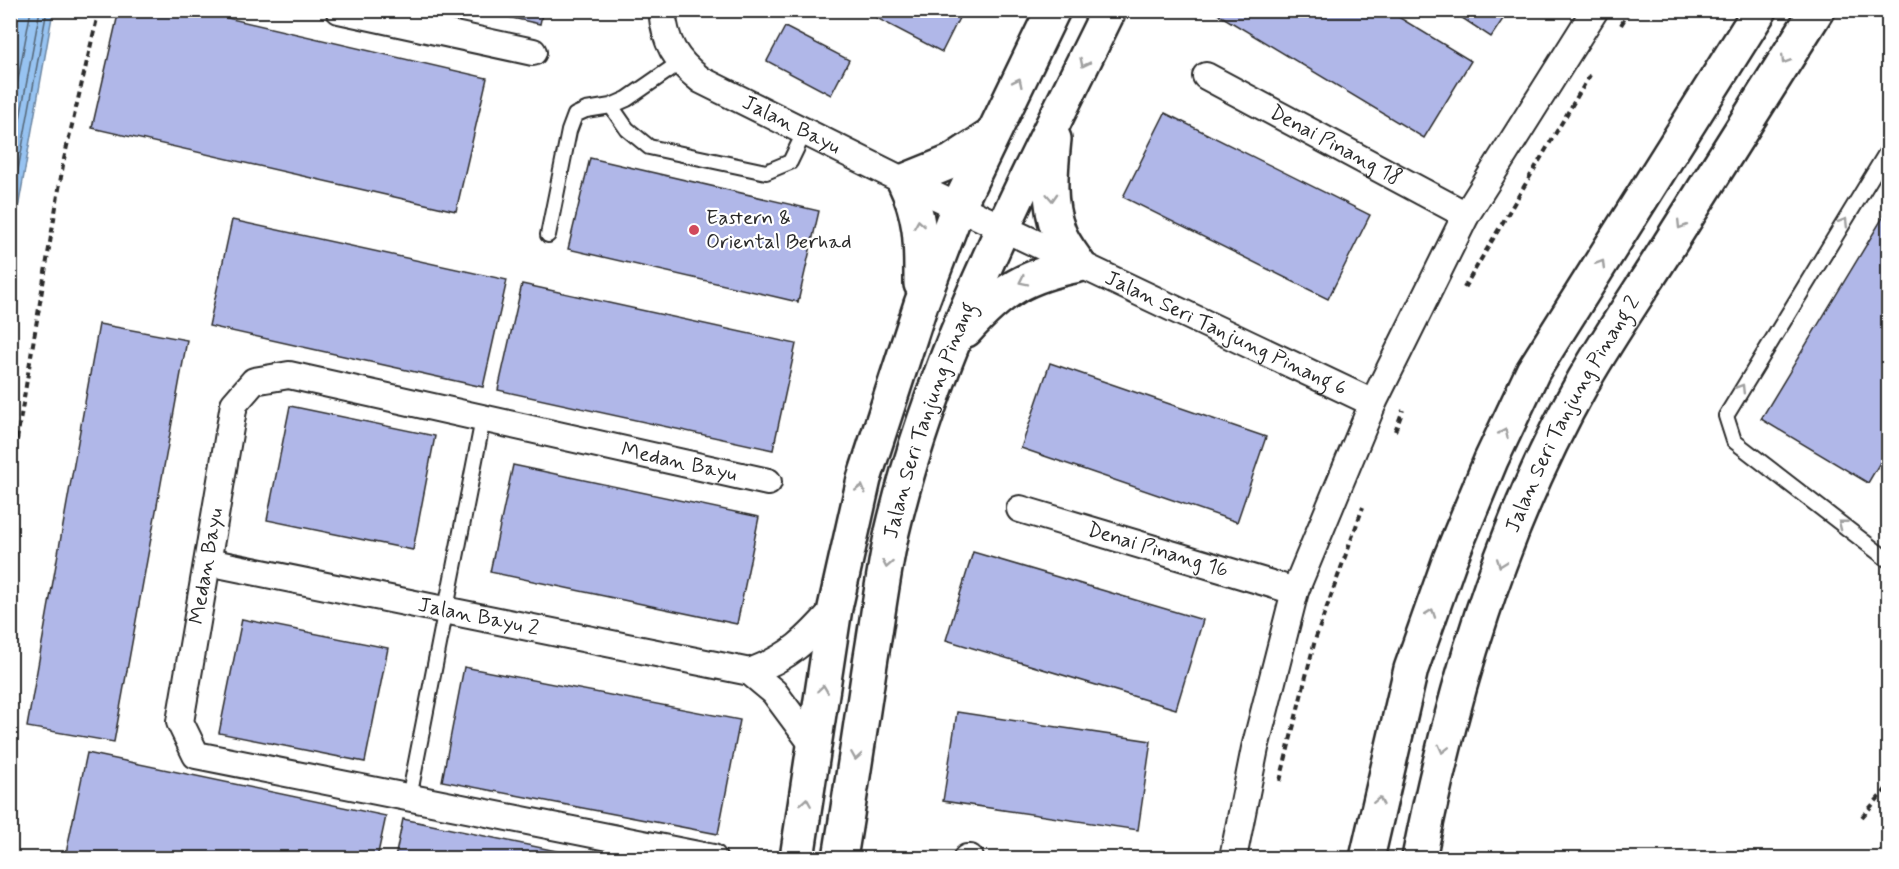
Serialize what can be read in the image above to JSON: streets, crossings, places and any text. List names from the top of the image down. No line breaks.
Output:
{"streets":{"main road":["Jalan Seri Tanjung Pinang 2","Jalan Seri Tanjung Pinang"],"street":["Jalan Bayu","Denai Pinang 18","Jalan Seri Tanjung Pinang 6","Medan Bayu","Denai Pinang 16","Jalan Bayu 2"]},"crossings":[["Jalan Bayu","Jalan Seri Tanjung Pinang 6"],["Jalan Bayu","Jalan Seri Tanjung Pinang"],["Jalan Seri Tanjung Pinang 6","Jalan Seri Tanjung Pinang"],["Medan Bayu","Jalan Bayu 2"]],"places":["Eastern & Oriental Berhad"]}
